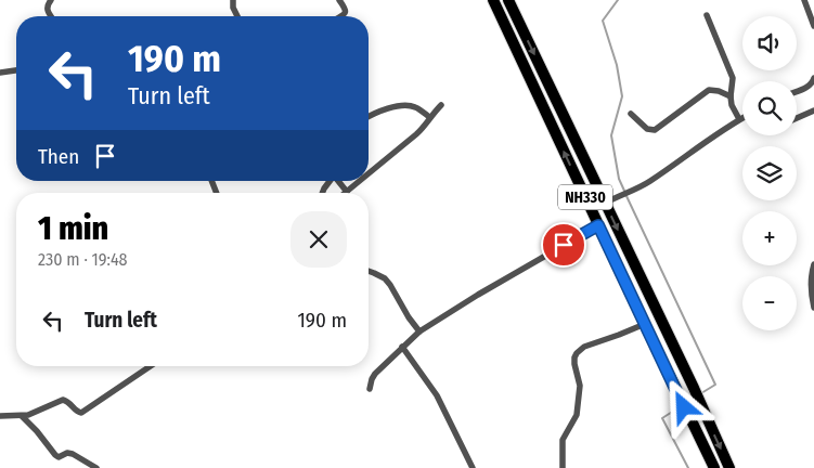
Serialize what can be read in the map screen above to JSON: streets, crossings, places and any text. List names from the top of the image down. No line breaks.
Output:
{"streets":{"highway":["NH330"]},"page":{"map_buttons":["+","−"],"turn":["190 m","Turn left"],"then":"Then","heading":["1 min","230 m · 19:48"],"list":[{"name":"Turn left","value":"190 m"}]}}
